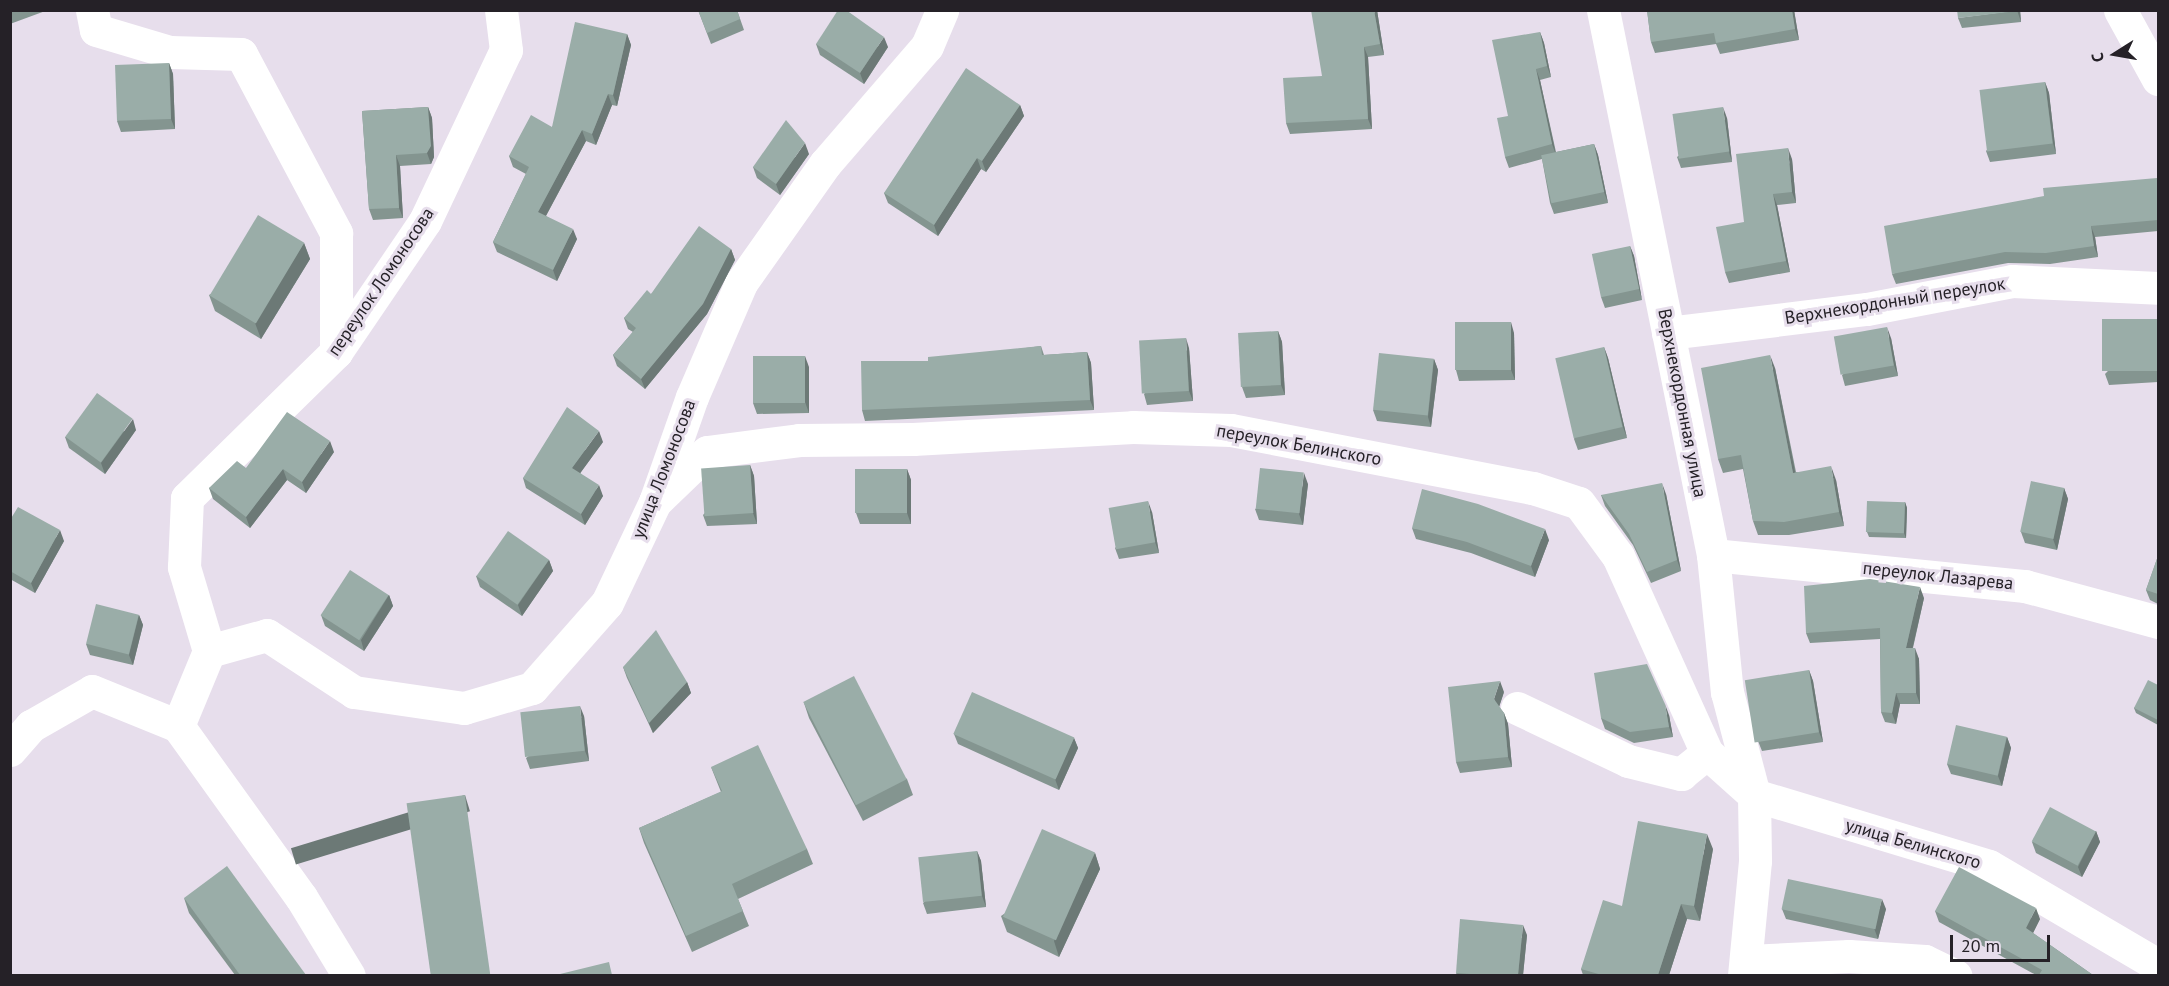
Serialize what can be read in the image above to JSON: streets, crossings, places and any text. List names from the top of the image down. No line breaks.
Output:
{"streets":{"street":["переулок Ломоносова","Верхнекордонный переулок","Верхнекордонная улица","переулок Белинского","улица Ломоносова","переулок Лазарева","улица Белинского"]},"crossings":[["переулок Ломоносова","улица Ломоносова"],["Верхнекордонный переулок","Верхнекордонная улица"],["Верхнекордонная улица","переулок Белинского"],["Верхнекордонная улица","переулок Лазарева"],["Верхнекордонная улица","улица Белинского"],["переулок Белинского","улица Ломоносова"],["переулок Белинского","улица Белинского"]],"scale_bar":"20 m","north":"left"}
